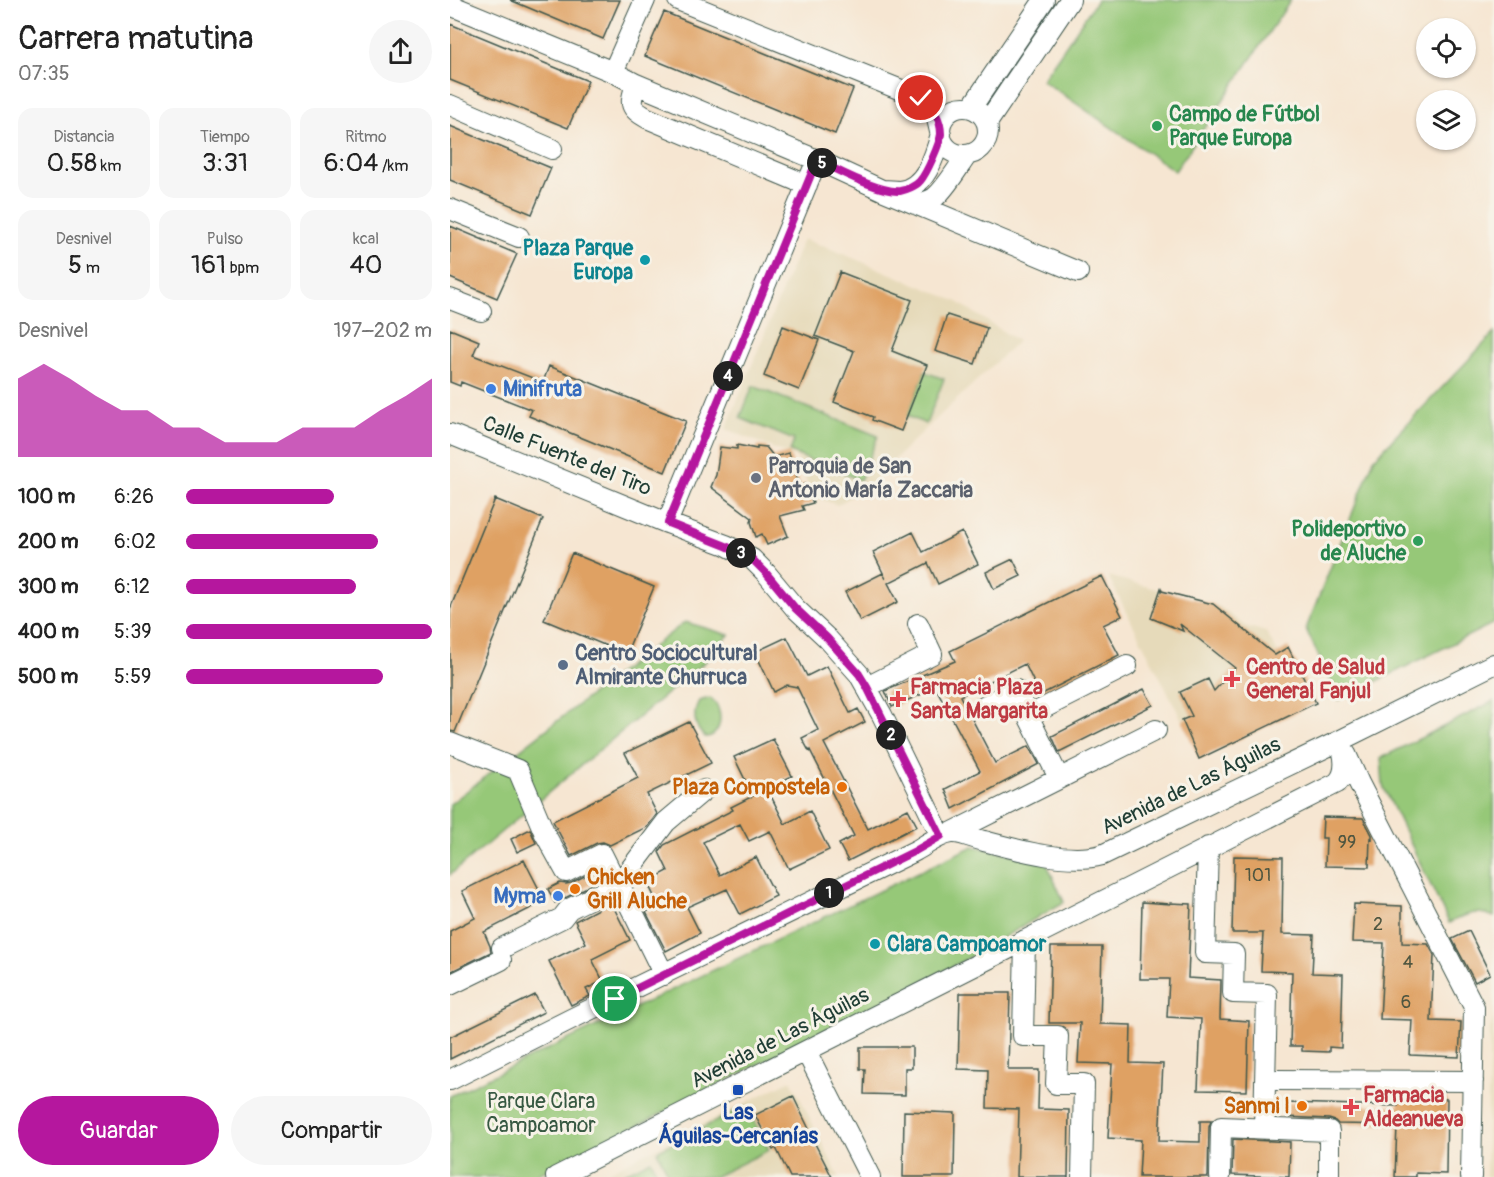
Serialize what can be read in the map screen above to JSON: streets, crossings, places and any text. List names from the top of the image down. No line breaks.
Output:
{"streets":{"street":["Calle Fuente del Tiro","Avenida de Las Águilas"]},"crossings":[["Calle Fuente del Tiro","Avenida de Las Águilas"]],"parks":["Parque Clara Campoamor"],"places":{"other":["Campo de Fútbol Parque Europa","Plaza Parque Europa","Minifruta","Parroquia de San Antonio María Zaccaria","Polideportivo de Aluche","Centro Sociocultural Almirante Churruca","Plaza Compostela","Chicken Grill Aluche","Myma","Clara Campoamor","Sanmi I"],"health":["Centro de Salud General Fanjul","Farmacia Plaza Santa Margarita","Farmacia Aldeanueva"],"transit":["Las Águilas-Cercanías"]},"house_numbers":["99","101","2","4","6"],"page":{"heading":["Carrera matutina","07:35"],"stats":[["Distancia","0.58 km"],["Tiempo","3:31"],["Ritmo","6:04 /km"],["Desnivel","5 m"],["Pulso","161 bpm"],["kcal","40"]],"pins":["5","4","3","2","1"],"chart":["Desnivel","197–202 m"],"list":[{"name":"100 m","note":"6:26"},{"name":"200 m","note":"6:02"},{"name":"300 m","note":"6:12"},{"name":"400 m","note":"5:39"},{"name":"500 m","note":"5:59"}],"buttons":["Guardar","Compartir"]}}
